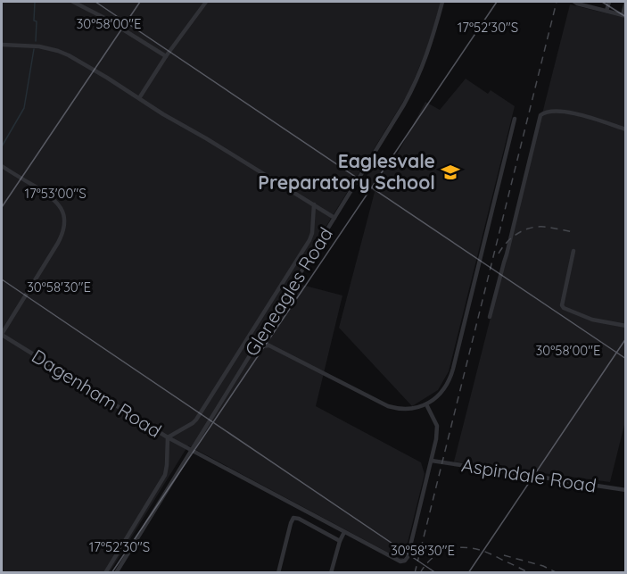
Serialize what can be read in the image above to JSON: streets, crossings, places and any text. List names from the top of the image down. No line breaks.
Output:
{"streets":{"street":["Gleneagles Road","Dagenham Road","Aspindale Road"]},"crossings":[["Gleneagles Road","Dagenham Road"],["Dagenham Road","Aspindale Road"]],"places":{"school or university":["Eaglesvale Preparatory School"]},"coordinates":["30°58'00\"E","17°52'30\"S","17°53'00\"S","30°58'30\"E"]}
